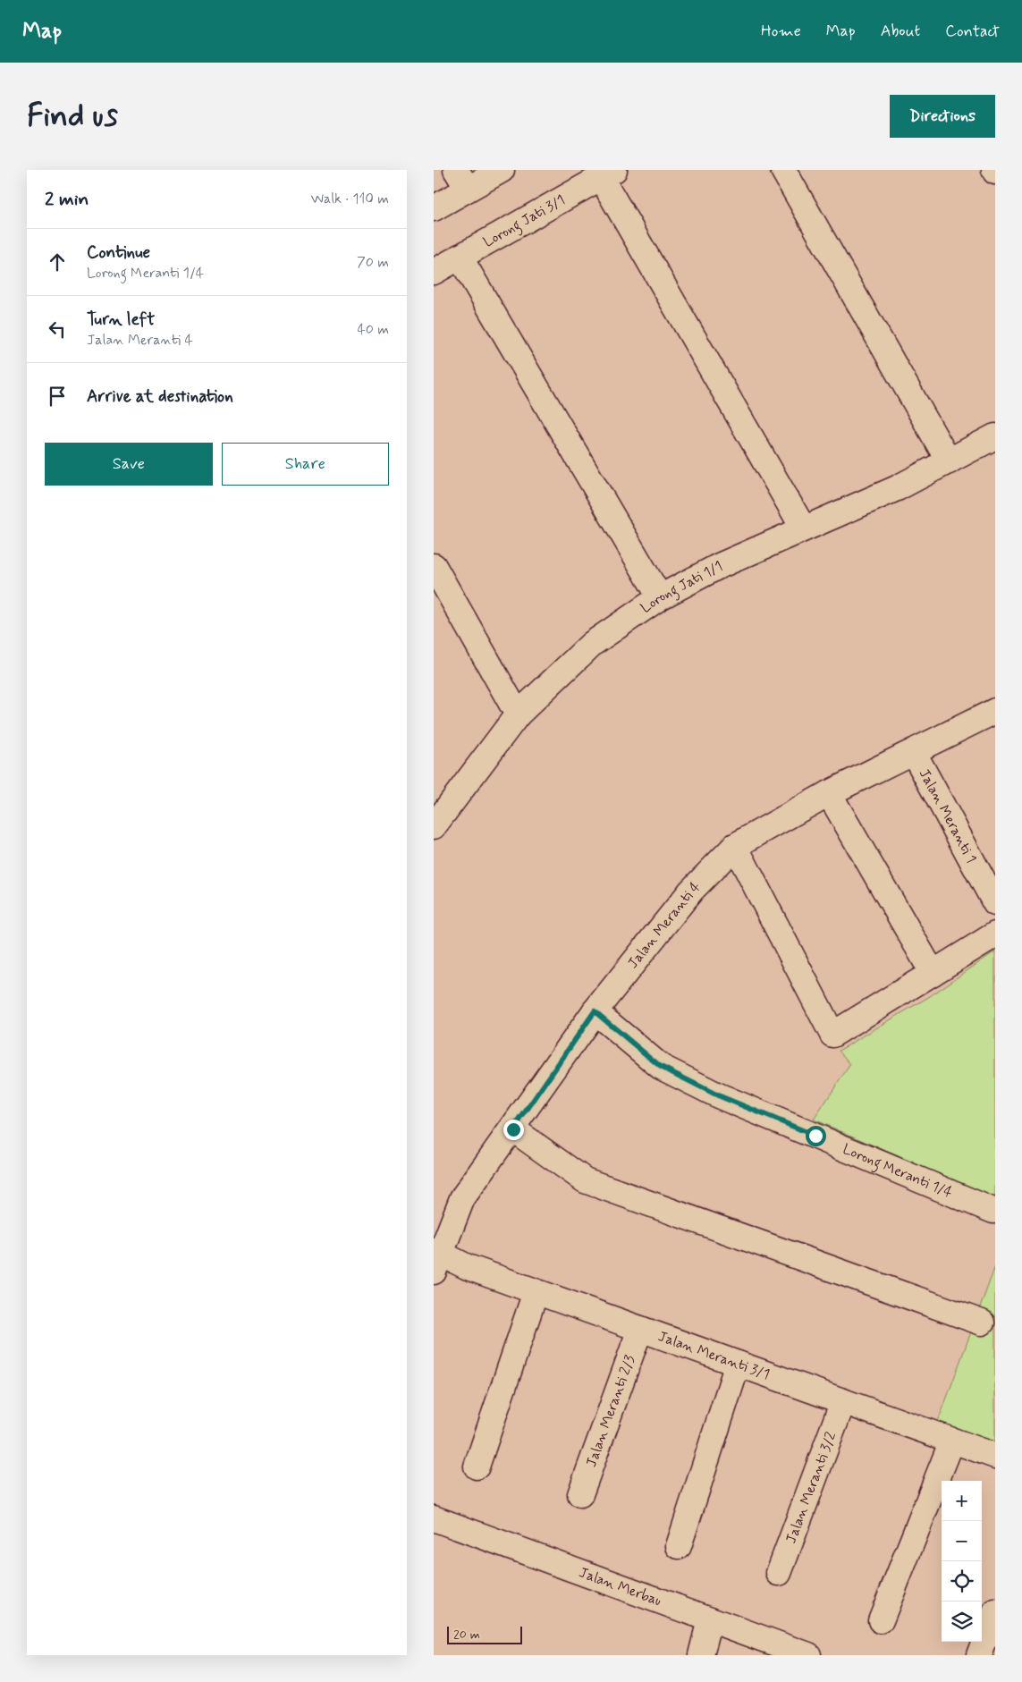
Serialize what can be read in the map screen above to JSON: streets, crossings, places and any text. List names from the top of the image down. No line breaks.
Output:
{"streets":{"street":["Lorong Jati 3/1","Lorong Jati 1/1","Jalan Meranti 1","Jalan Meranti 4","Lorong Meranti 1/4","Jalan Meranti 3/1","Jalan Meranti 2/3","Jalan Meranti 3/2","Jalan Merbau"]},"crossings":[["Jalan Meranti 1","Jalan Meranti 4"],["Jalan Meranti 4","Lorong Meranti 1/4"],["Jalan Meranti 4","Jalan Meranti 3/1"],["Jalan Meranti 3/1","Jalan Meranti 2/3"],["Jalan Meranti 3/1","Jalan Meranti 3/2"]],"scale_bar":"20 m","page":{"header":"Map","nav":["Home","Map","About","Contact"],"buttons":["Directions",["Save","Share"]],"title":"Find us","heading":["2 min","Walk · 110 m"],"list":[["Continue","Lorong Meranti 1/4","70 m"],["Turn left","Jalan Meranti 4","40 m"],"Arrive at destination"],"map_buttons":["+","−"],"scale":"20 m"}}
